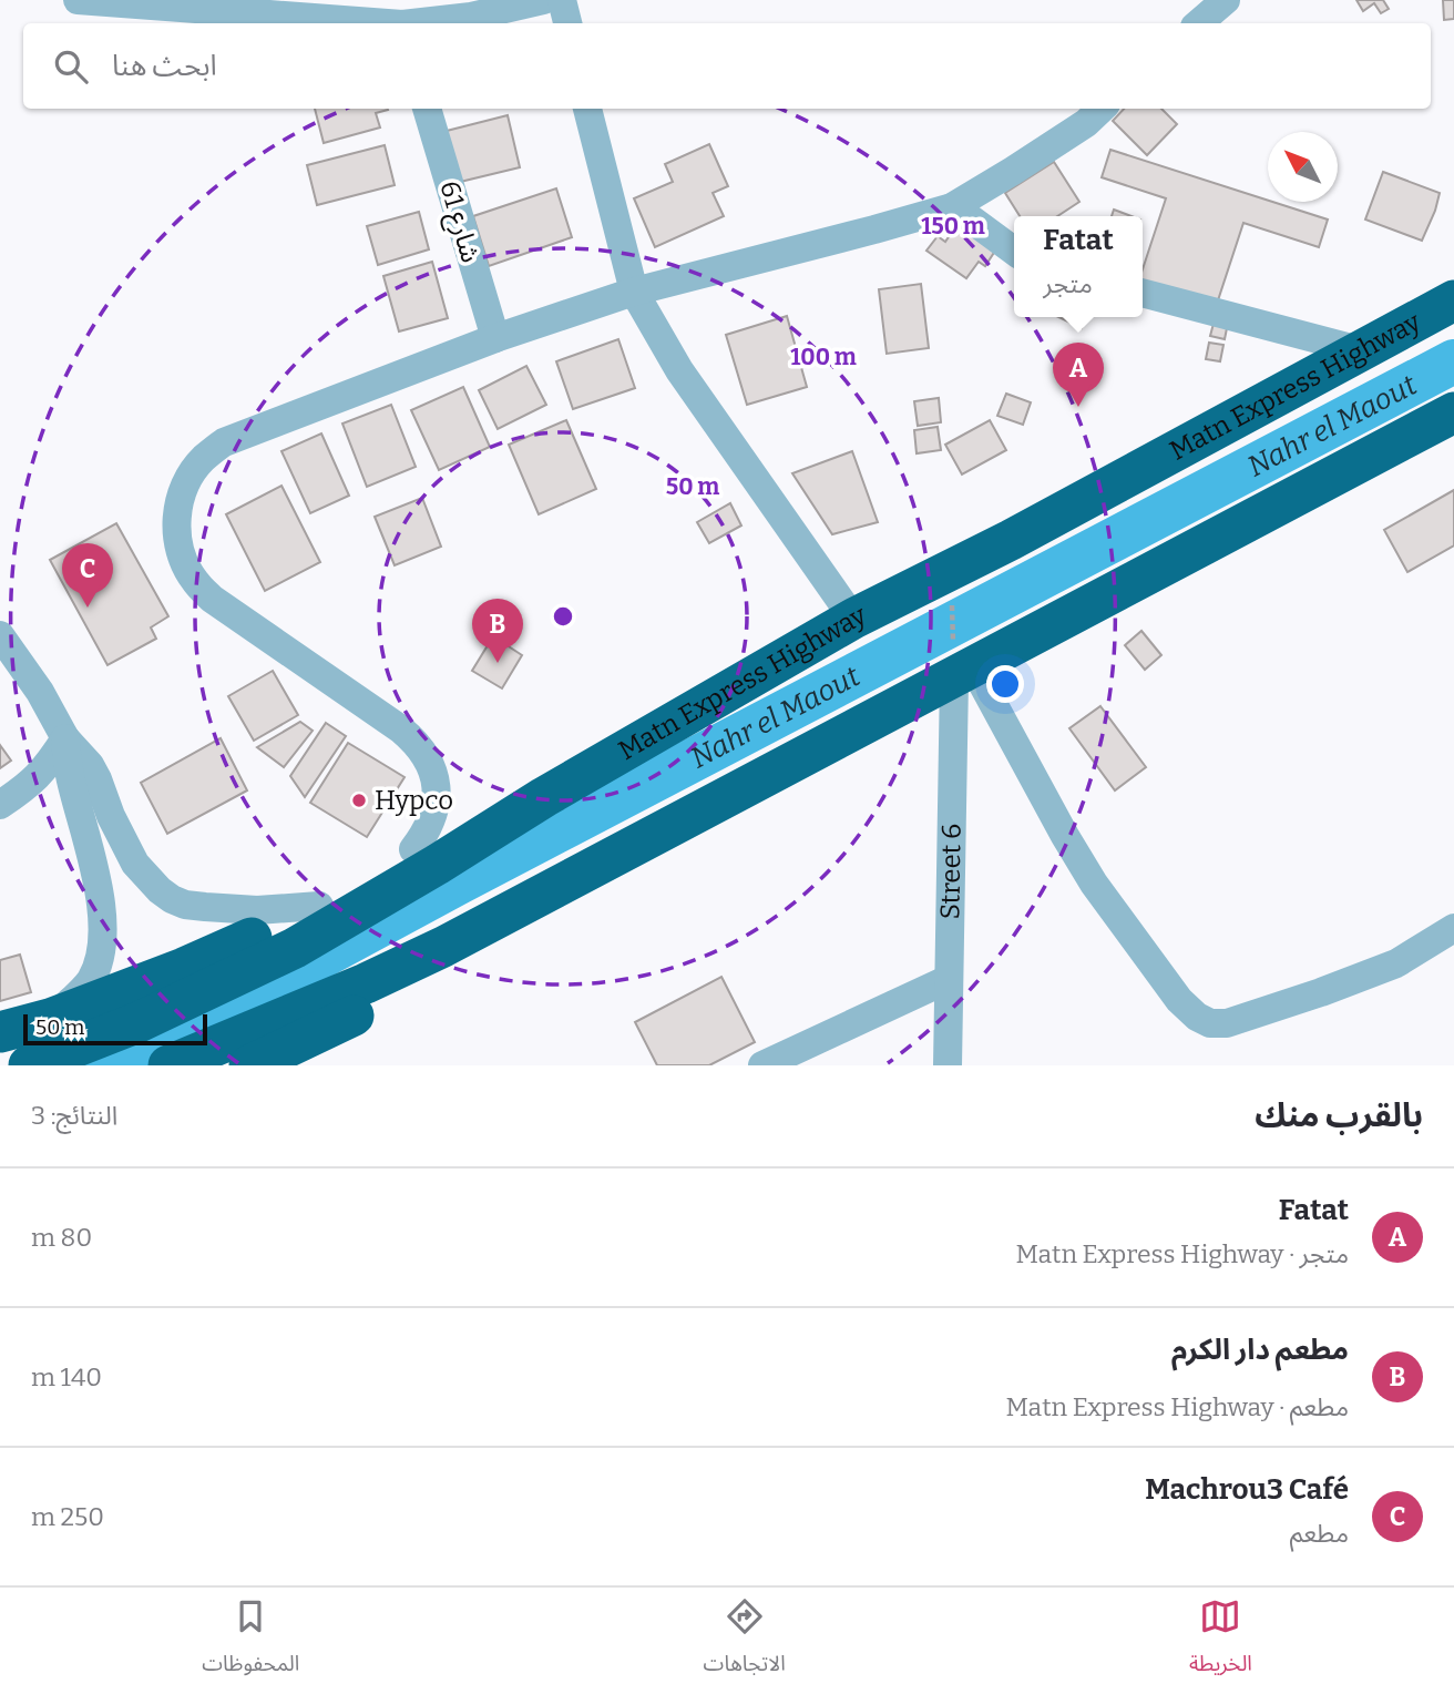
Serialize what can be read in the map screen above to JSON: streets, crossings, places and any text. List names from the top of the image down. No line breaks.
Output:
{"streets":{"highway":["Matn Express Highway"],"street":["شارع 61","Street 6"]},"water":["Nahr el Maout"],"places":["Hypco"],"scale_bar":"50 m","north":"top left","page":{"search":"ابحث هنا","popup":["Fatat","متجر"],"pins":["A","C","B"],"scale":"50 m","heading":["بالقرب منك","النتائج: 3"],"list":[{"mark":"A","name":"Fatat","note":"متجر · Matn Express Highway","value":"80 m"},{"mark":"B","name":"مطعم دار الكرم","note":"مطعم · Matn Express Highway","value":"140 m"},{"mark":"C","name":"Machrou3 Café","note":"مطعم","value":"250 m"}],"nav":["الخريطة","الاتجاهات","المحفوظات"]},"rings":["150 m","100 m","50 m"]}
